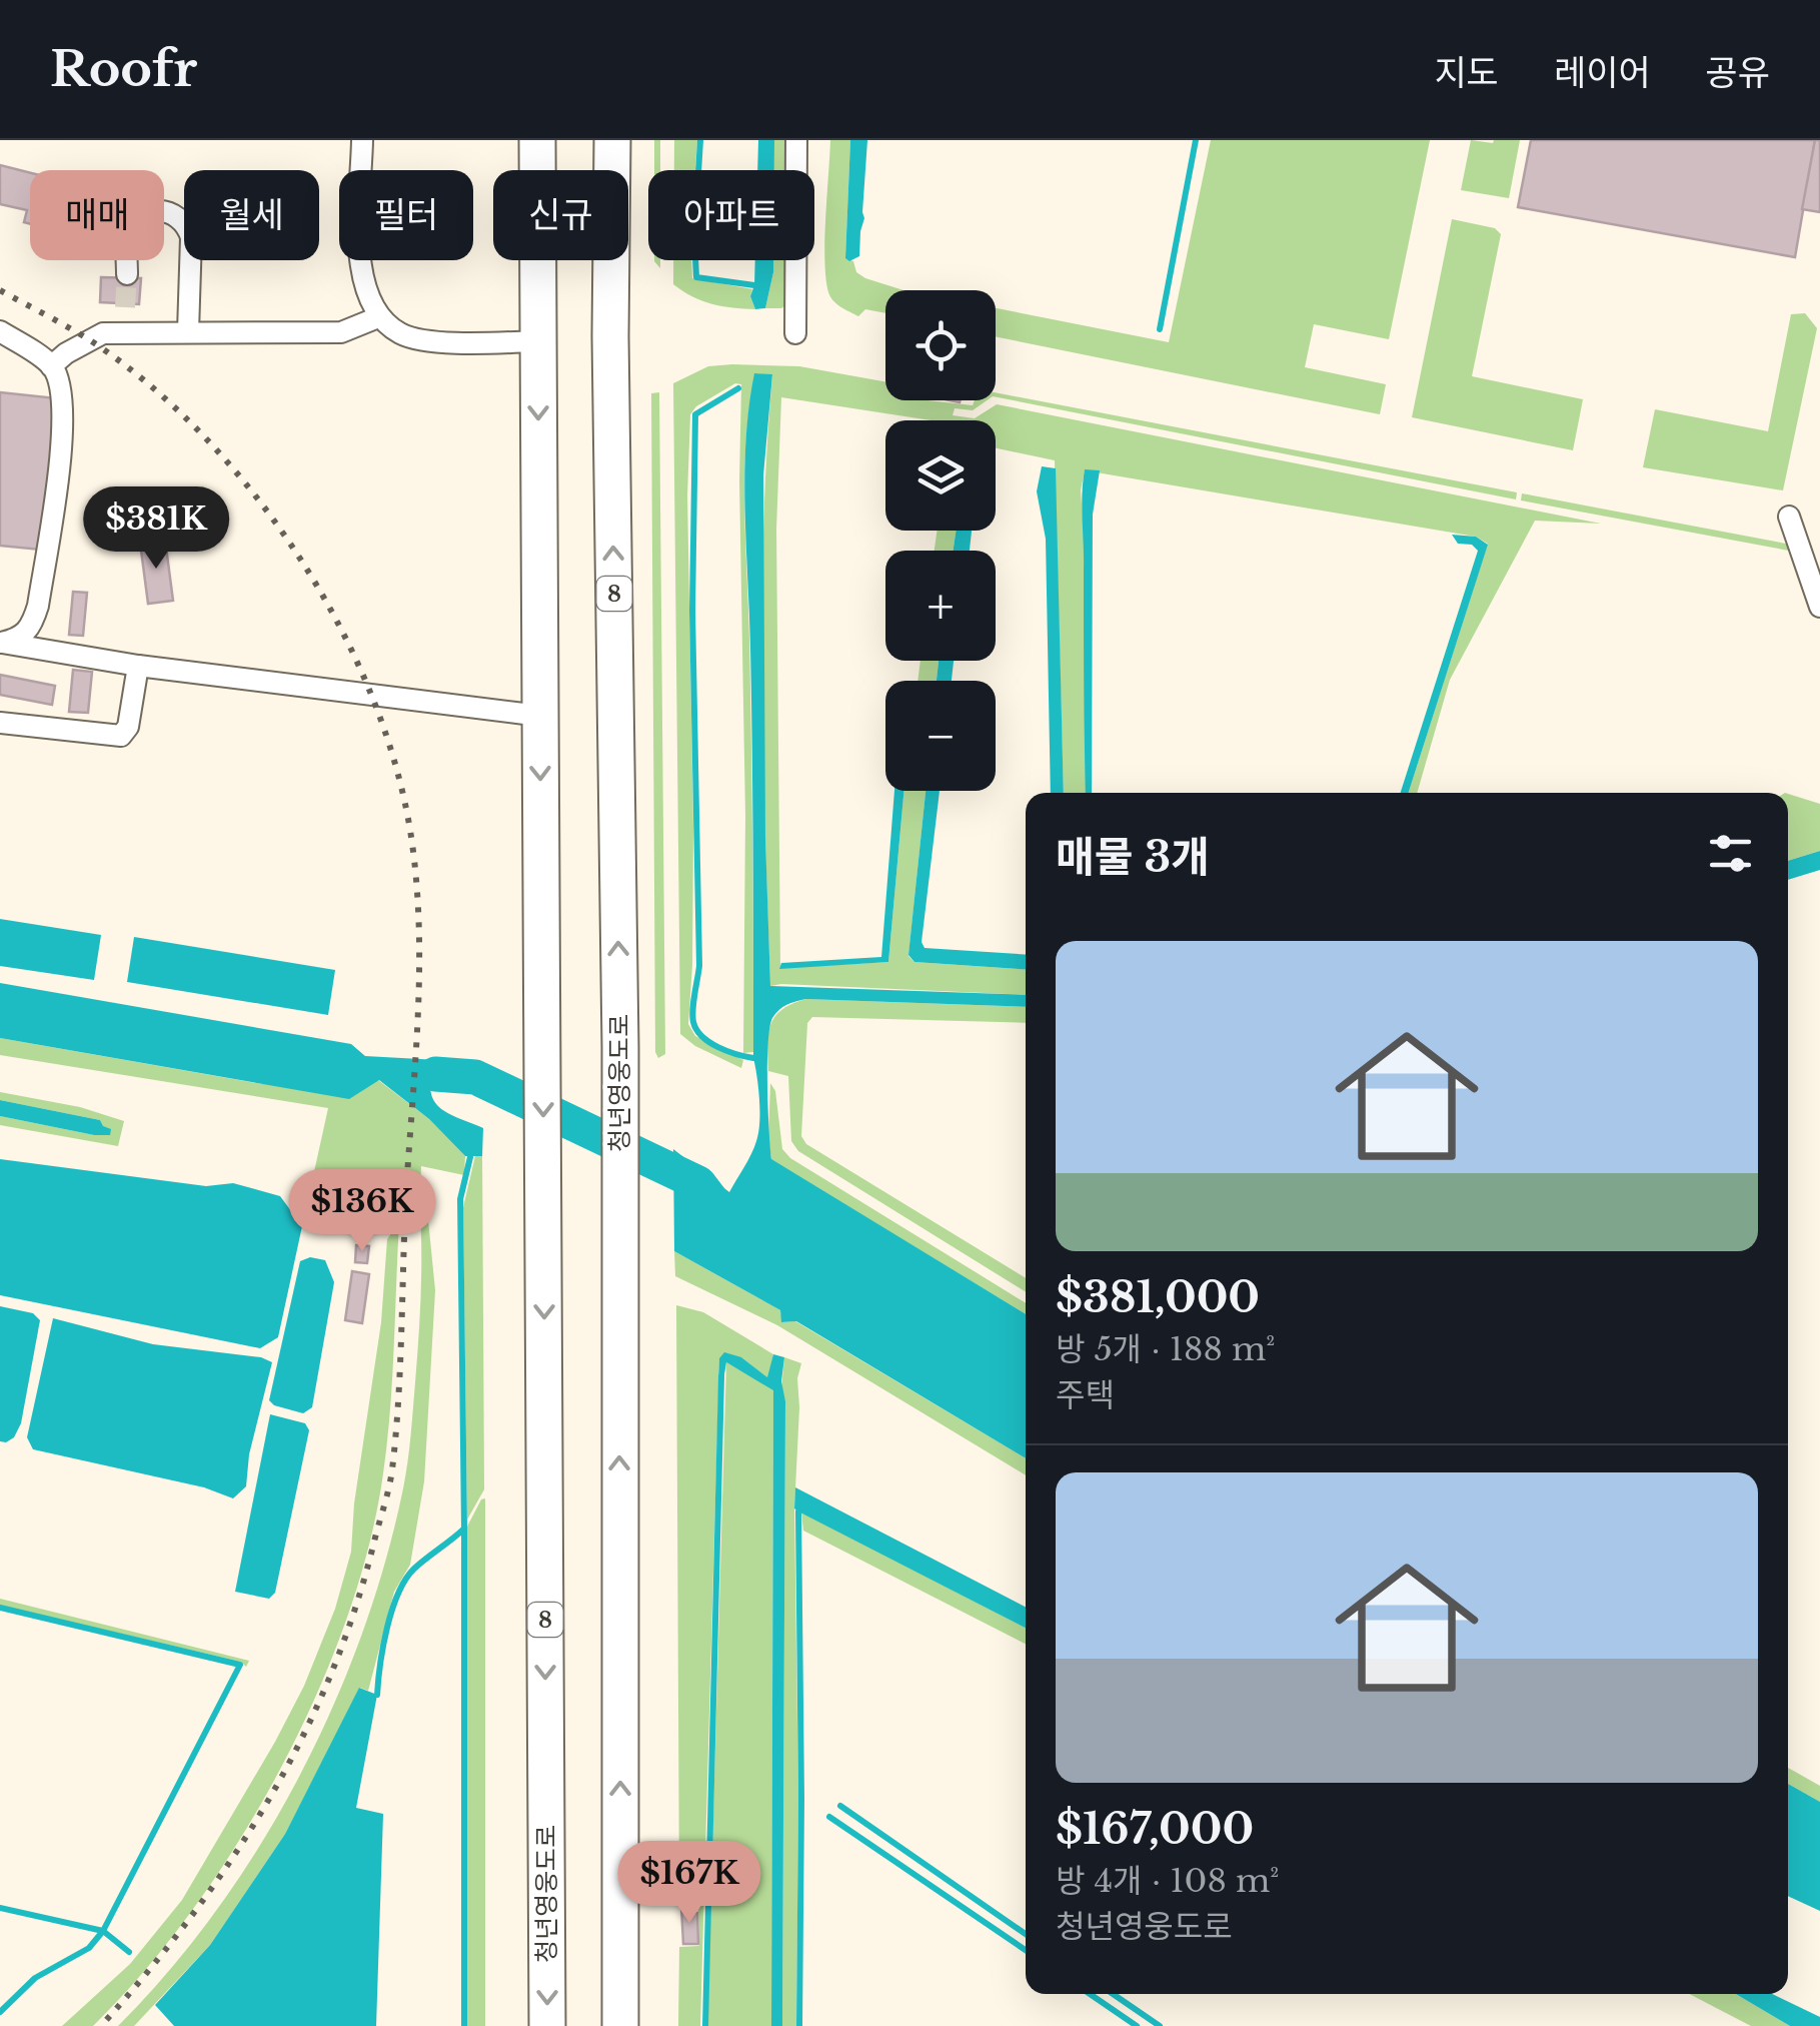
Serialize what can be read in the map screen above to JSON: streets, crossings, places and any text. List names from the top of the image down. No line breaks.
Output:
{"streets":{"highway":["8","청년영웅도로"]},"page":{"header":"Roofr","nav":["지도","레이어","공유"],"chip":["매매","월세","필터","신규","아파트"],"map_buttons":["+","−"],"price":["$381K","$136K","$167K"],"heading":"매물 3개","list":[{"name":"$381,000","note":"방 5개 · 188 m² · 주택"},{"name":"$167,000","note":"방 4개 · 108 m² · 청년영웅도로"}]}}
